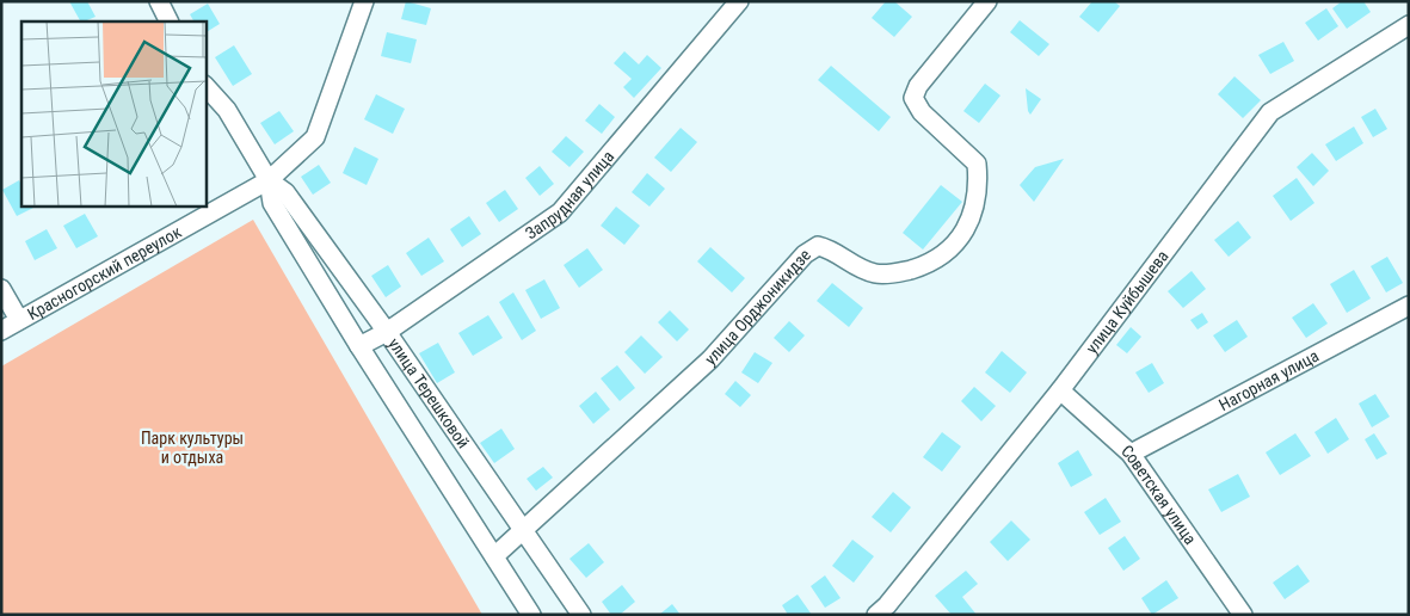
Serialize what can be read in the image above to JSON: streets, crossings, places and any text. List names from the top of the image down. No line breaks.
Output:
{"streets":{"street":["Запрудная улица","Красногорский переулок","улица Куйбышева","улица Орджоникидзе","Нагорная улица","улица Терешковой","Советская улица"]},"crossings":[["Запрудная улица","улица Терешковой"],["Красногорский переулок","улица Терешковой"],["улица Куйбышева","Советская улица"],["улица Орджоникидзе","улица Терешковой"],["Нагорная улица","Советская улица"]],"parks":["Парк культуры и отдыха"]}
